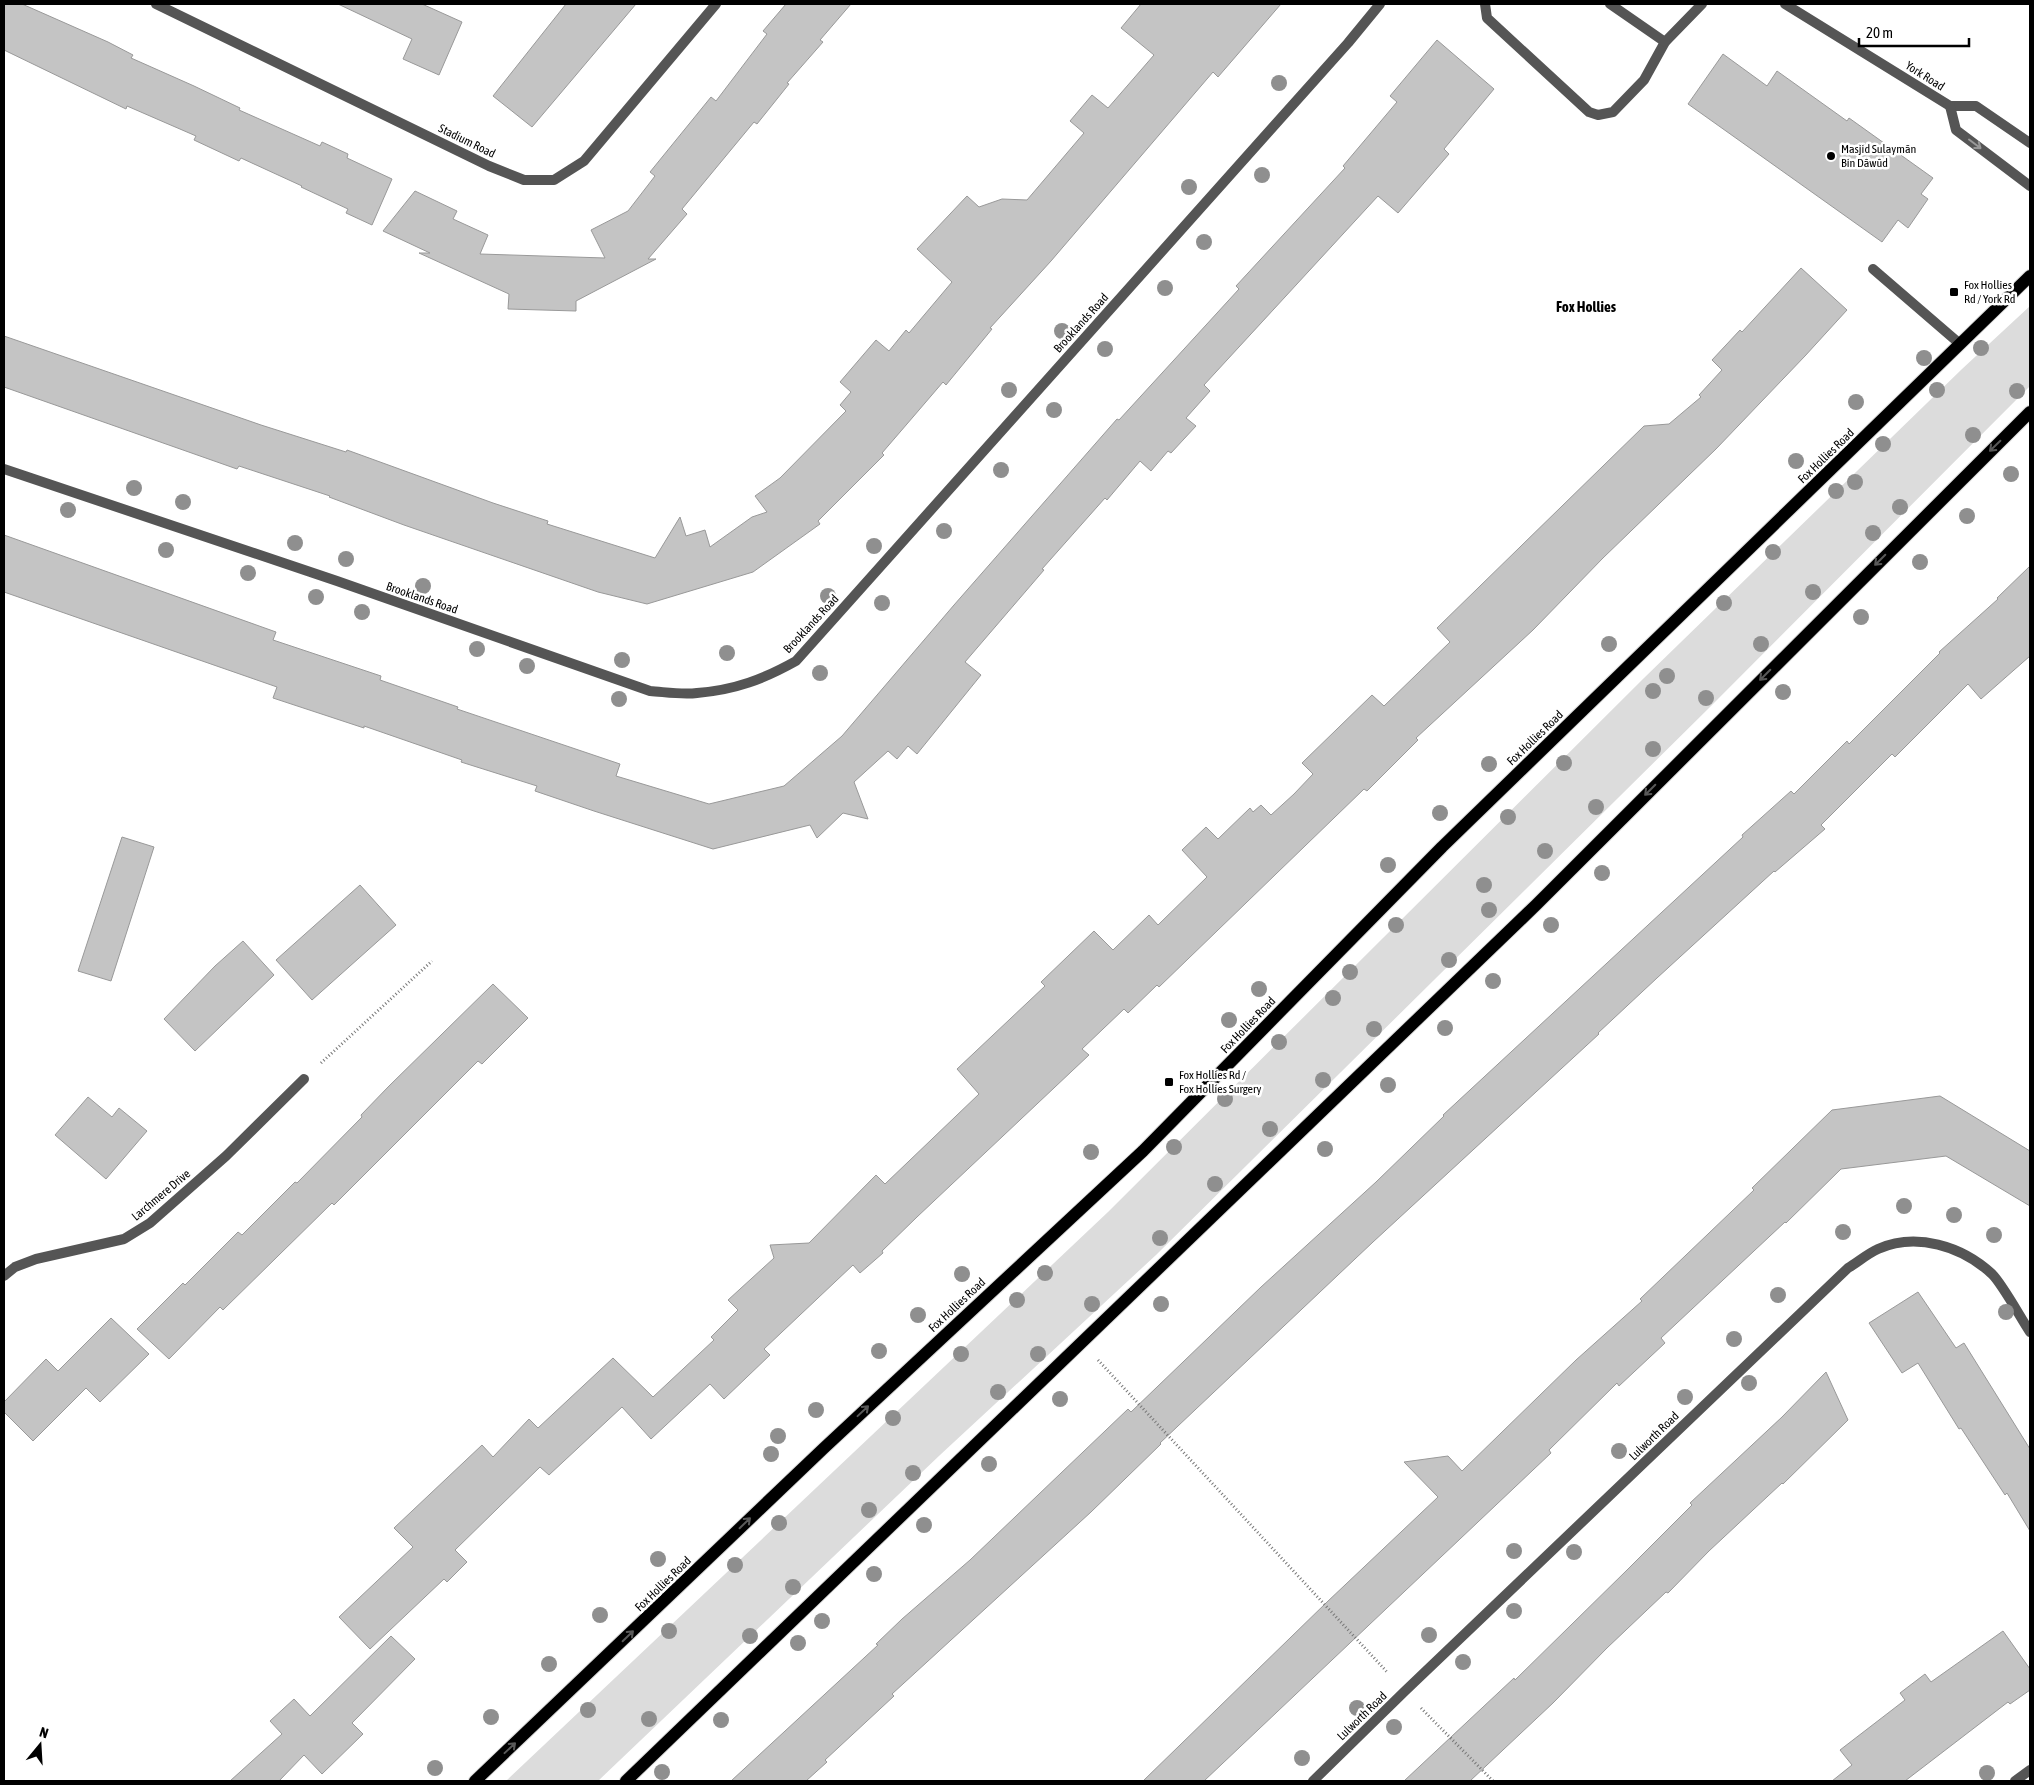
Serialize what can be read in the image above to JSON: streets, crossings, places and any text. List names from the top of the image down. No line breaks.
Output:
{"streets":{"main road":["Fox Hollies Road"],"street":["York Road","Stadium Road","Brooklands Road","Larchmere Drive","Lulworth Road"]},"districts":["Fox Hollies"],"places":{"other":["Masjid Sulaymān Bin Dāwūd"],"transit":["Fox Hollies Rd / York Rd","Fox Hollies Rd / Fox Hollies Surgery"]},"scale_bar":"20 m","north":"top"}
